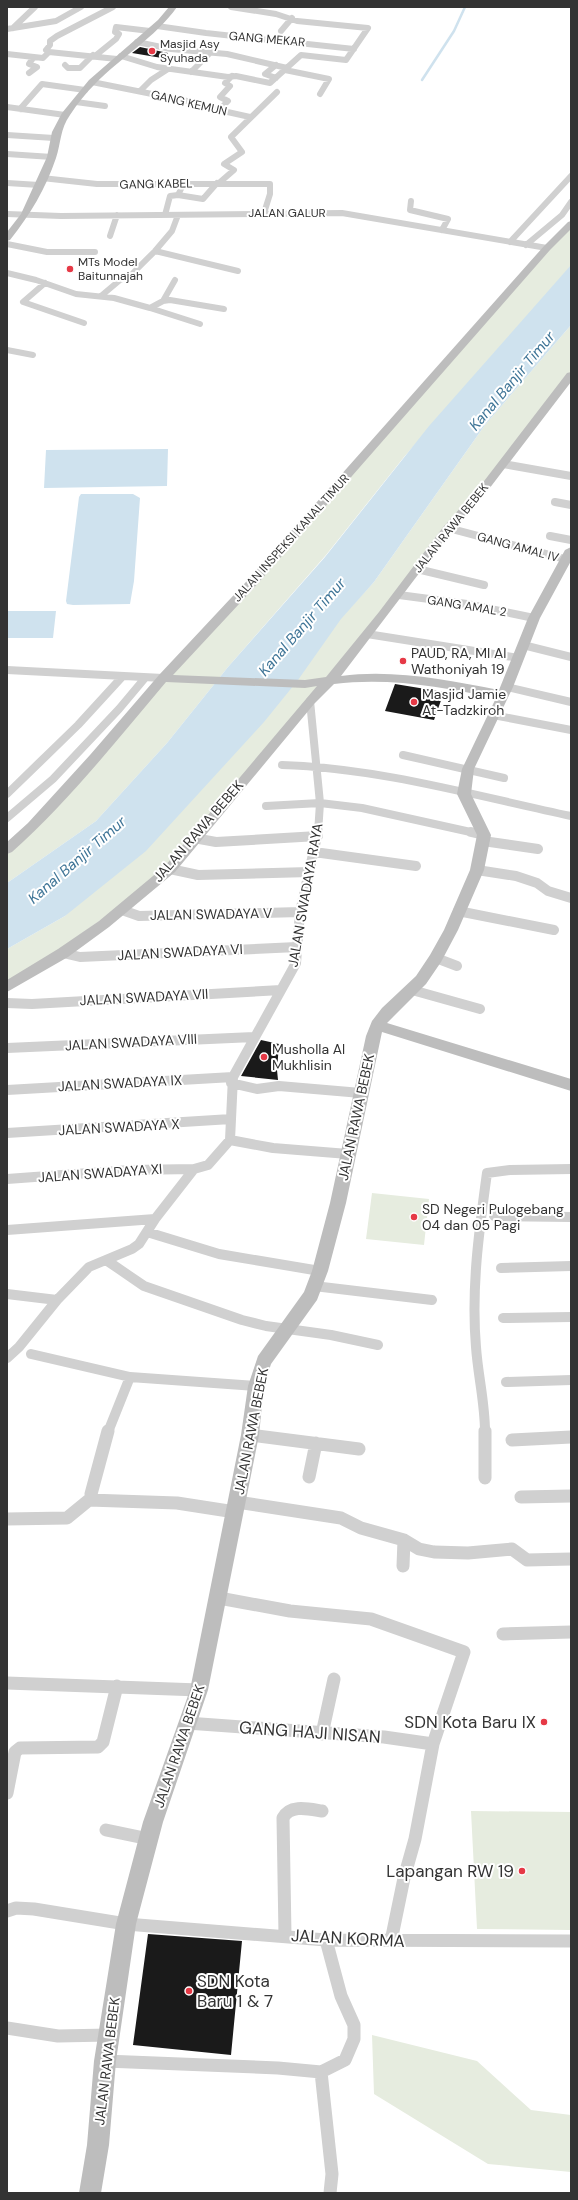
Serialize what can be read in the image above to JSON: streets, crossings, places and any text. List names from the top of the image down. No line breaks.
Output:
{"streets":{"street":["GANG MEKAR","GANG KEMUN","GANG KABEL","JALAN GALUR","JALAN RAWA BEBEK","JALAN INSPEKSI KANAL TIMUR","GANG AMAL IV","GANG AMAL 2","JALAN SWADAYA RAYA","JALAN SWADAYA V","JALAN SWADAYA VI","JALAN SWADAYA VII","JALAN SWADAYA VIII","JALAN SWADAYA IX","JALAN SWADAYA X","JALAN SWADAYA XI","GANG HAJI NISAN","JALAN KORMA"]},"crossings":[["GANG KABEL","JALAN GALUR"],["JALAN GALUR","JALAN INSPEKSI KANAL TIMUR"],["JALAN RAWA BEBEK","GANG AMAL IV"],["JALAN RAWA BEBEK","GANG AMAL 2"],["JALAN RAWA BEBEK","JALAN SWADAYA RAYA"],["JALAN RAWA BEBEK","JALAN SWADAYA V"],["JALAN RAWA BEBEK","JALAN SWADAYA VI"],["JALAN RAWA BEBEK","JALAN SWADAYA IX"],["JALAN RAWA BEBEK","GANG HAJI NISAN"],["JALAN RAWA BEBEK","JALAN KORMA"],["JALAN SWADAYA RAYA","JALAN SWADAYA V"],["JALAN SWADAYA RAYA","JALAN SWADAYA VI"],["JALAN SWADAYA RAYA","JALAN SWADAYA VII"],["JALAN SWADAYA RAYA","JALAN SWADAYA VIII"],["JALAN SWADAYA RAYA","JALAN SWADAYA IX"],["JALAN SWADAYA RAYA","JALAN SWADAYA X"]],"water":["Kanal Banjir Timur"],"places":["Masjid Asy Syuhada","MTs Model Baitunnajah","PAUD, RA, MI Al Wathoniyah 19","Masjid Jamie At-Tadzkiroh","Musholla Al Mukhlisin","SD Negeri Pulogebang 04 dan 05 Pagi","SDN Kota Baru IX","Lapangan RW 19","SDN Kota Baru 1 & 7"]}
